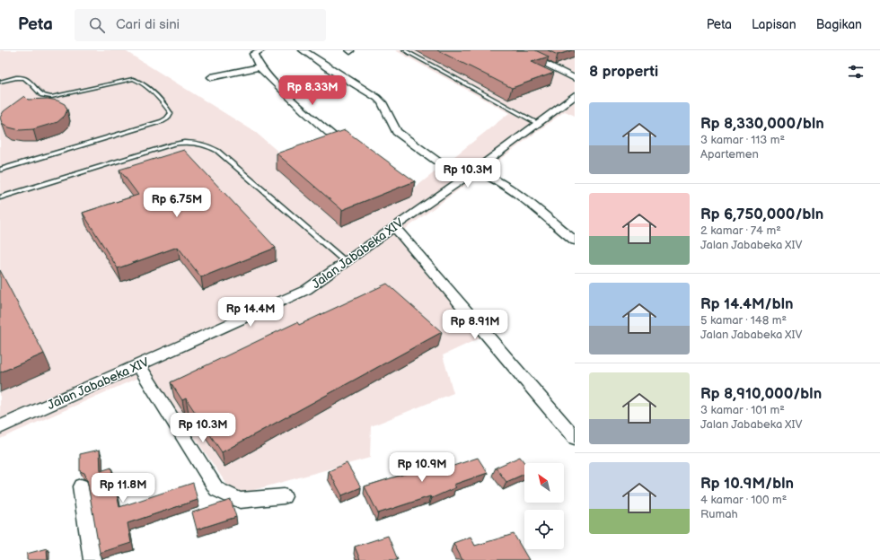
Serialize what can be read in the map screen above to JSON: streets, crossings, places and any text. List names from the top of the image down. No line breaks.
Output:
{"streets":{"street":["Jalan Jababeka XIV"]},"north":"top left","page":{"header":"Peta","search":"Cari di sini","nav":["Peta","Lapisan","Bagikan"],"heading":"8 properti","price":["Rp 8.33M","Rp 10.3M","Rp 6.75M","Rp 14.4M","Rp 8.91M","Rp 10.3M","Rp 10.9M","Rp 11.8M"],"list":[{"name":"Rp 8,330,000/bln","note":"3 kamar · 113 m² · Apartemen"},{"name":"Rp 6,750,000/bln","note":"2 kamar · 74 m² · Jalan Jababeka XIV"},{"name":"Rp 14.4M/bln","note":"5 kamar · 148 m² · Jalan Jababeka XIV"},{"name":"Rp 8,910,000/bln","note":"3 kamar · 101 m² · Jalan Jababeka XIV"},{"name":"Rp 10.9M/bln","note":"4 kamar · 100 m² · Rumah"}]}}
